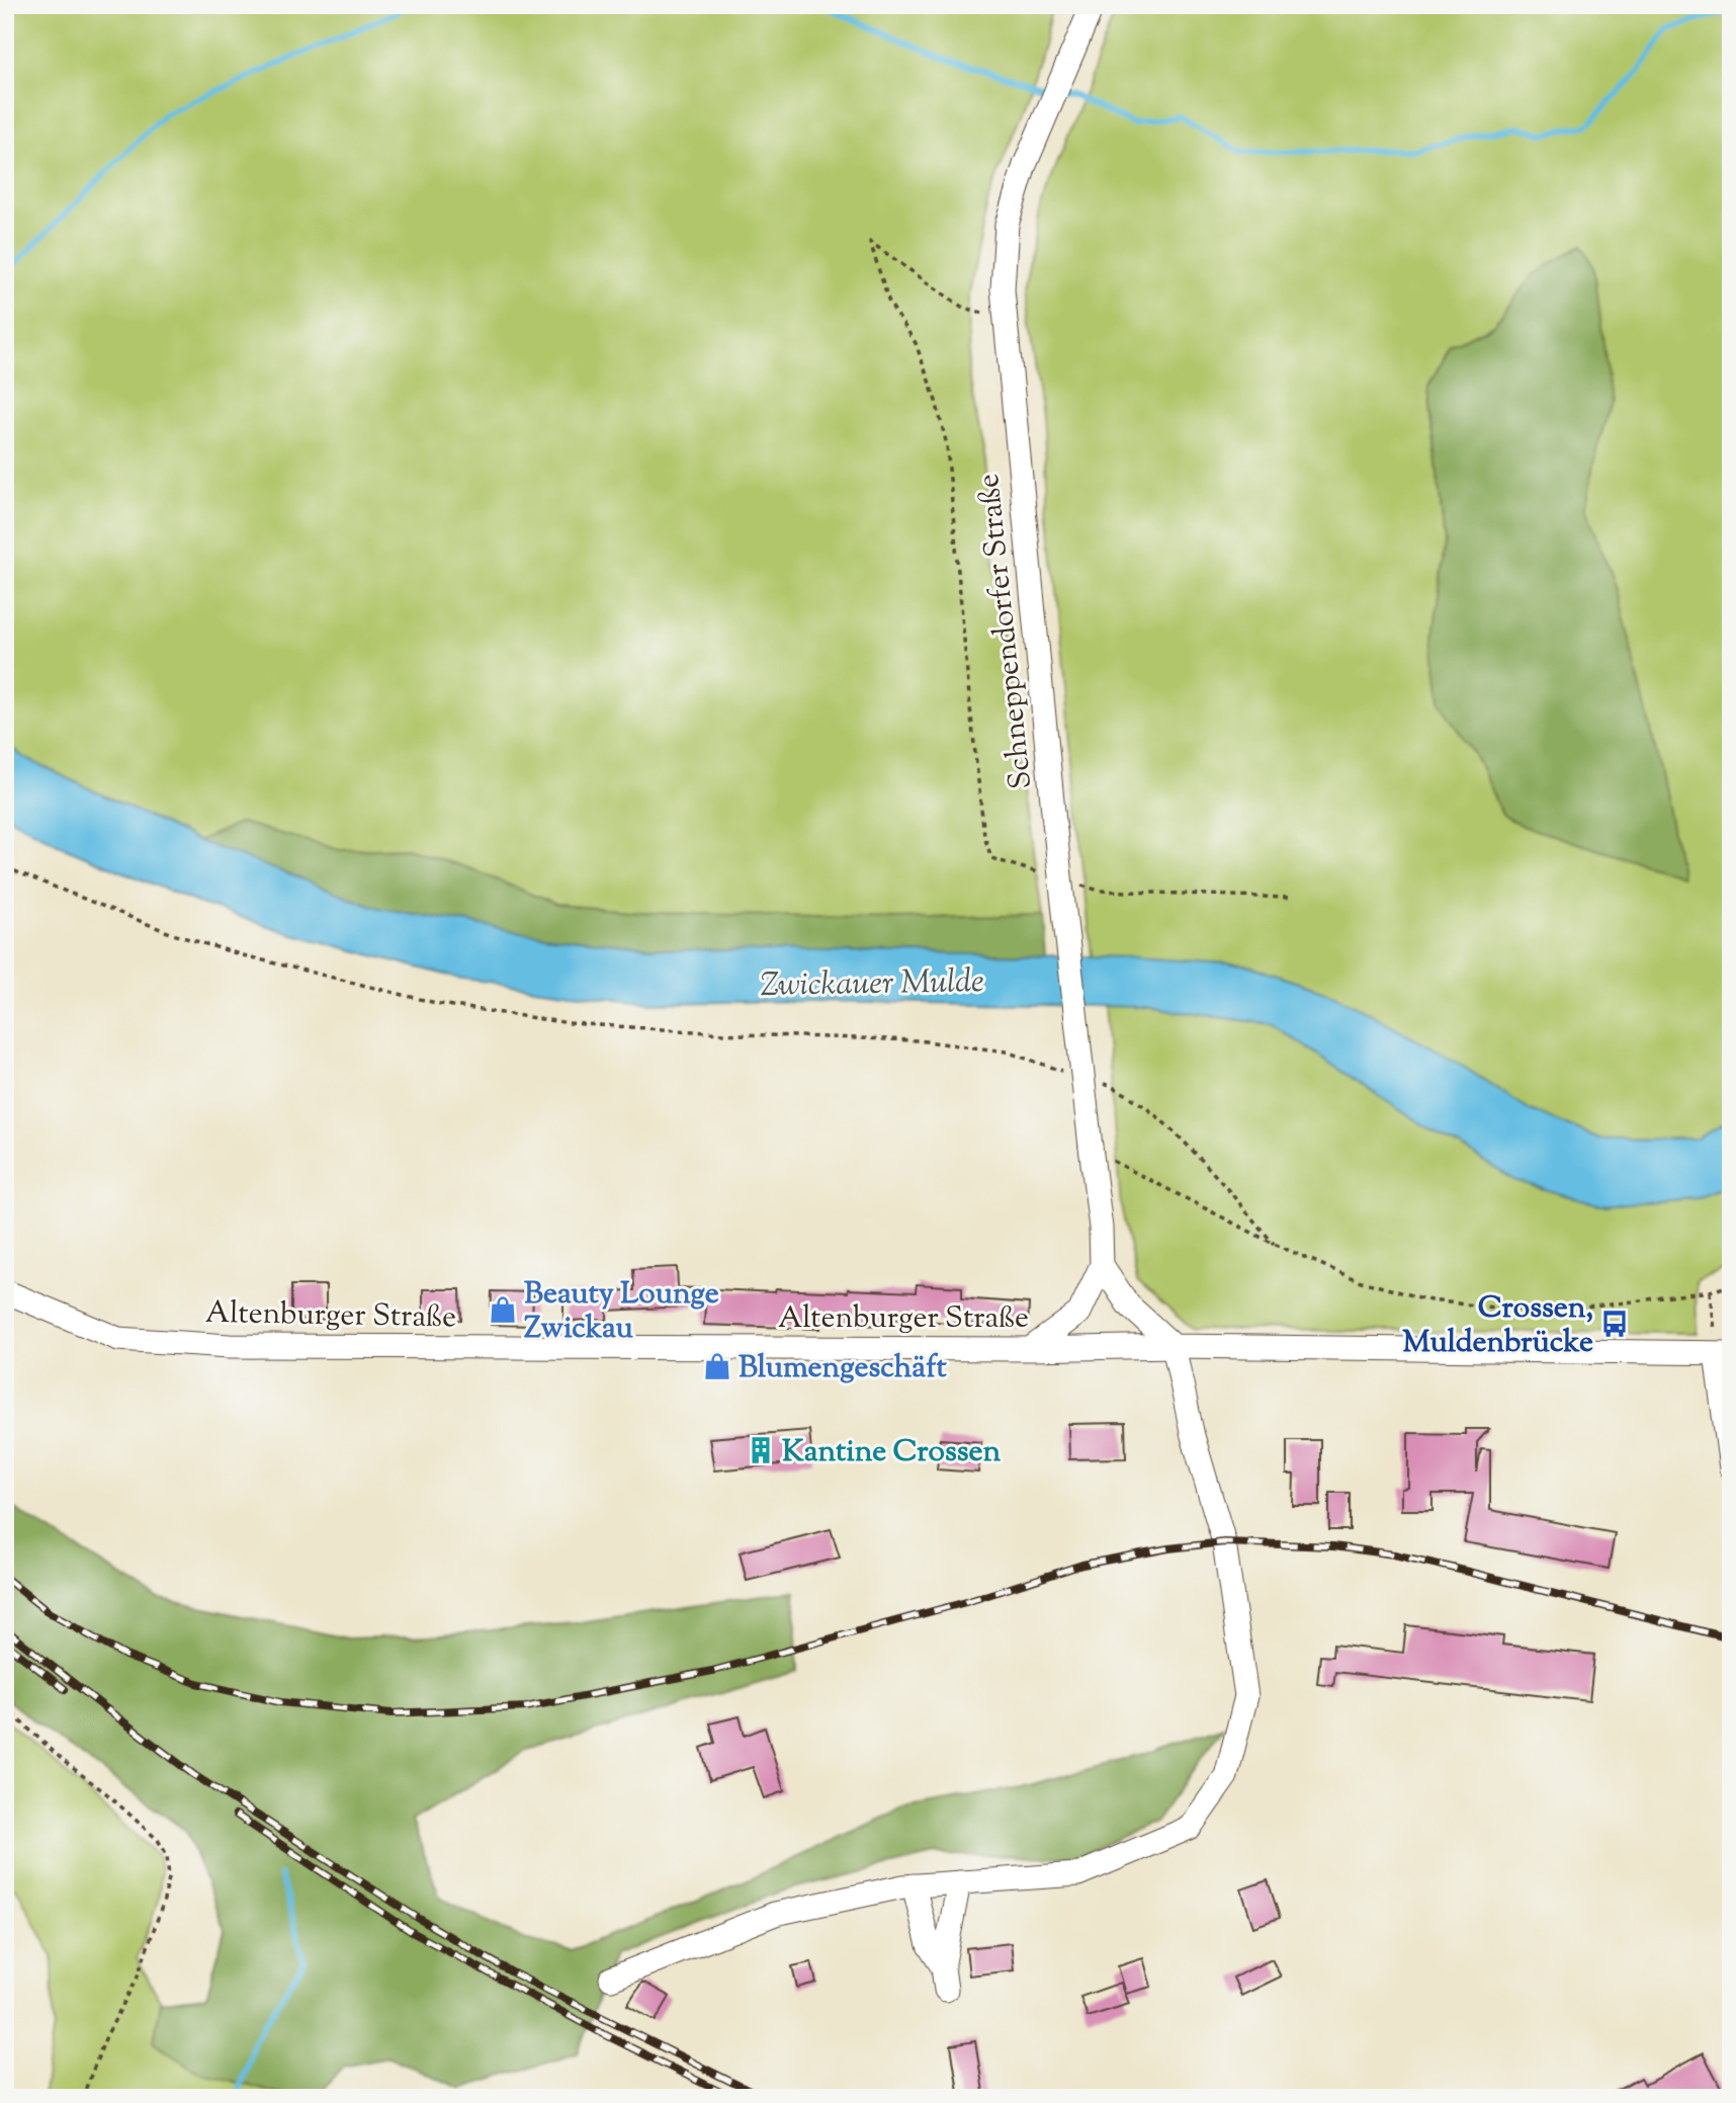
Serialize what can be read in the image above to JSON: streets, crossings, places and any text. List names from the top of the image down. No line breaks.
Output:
{"streets":{"street":["Schneppendorfer Straße","Altenburger Straße"]},"crossings":[["Schneppendorfer Straße","Altenburger Straße"]],"water":["Zwickauer Mulde"],"places":{"shop":["Beauty Lounge Zwickau","Blumengeschäft"],"bus stop":["Crossen, Muldenbrücke"],"building":["Kantine Crossen"]}}
